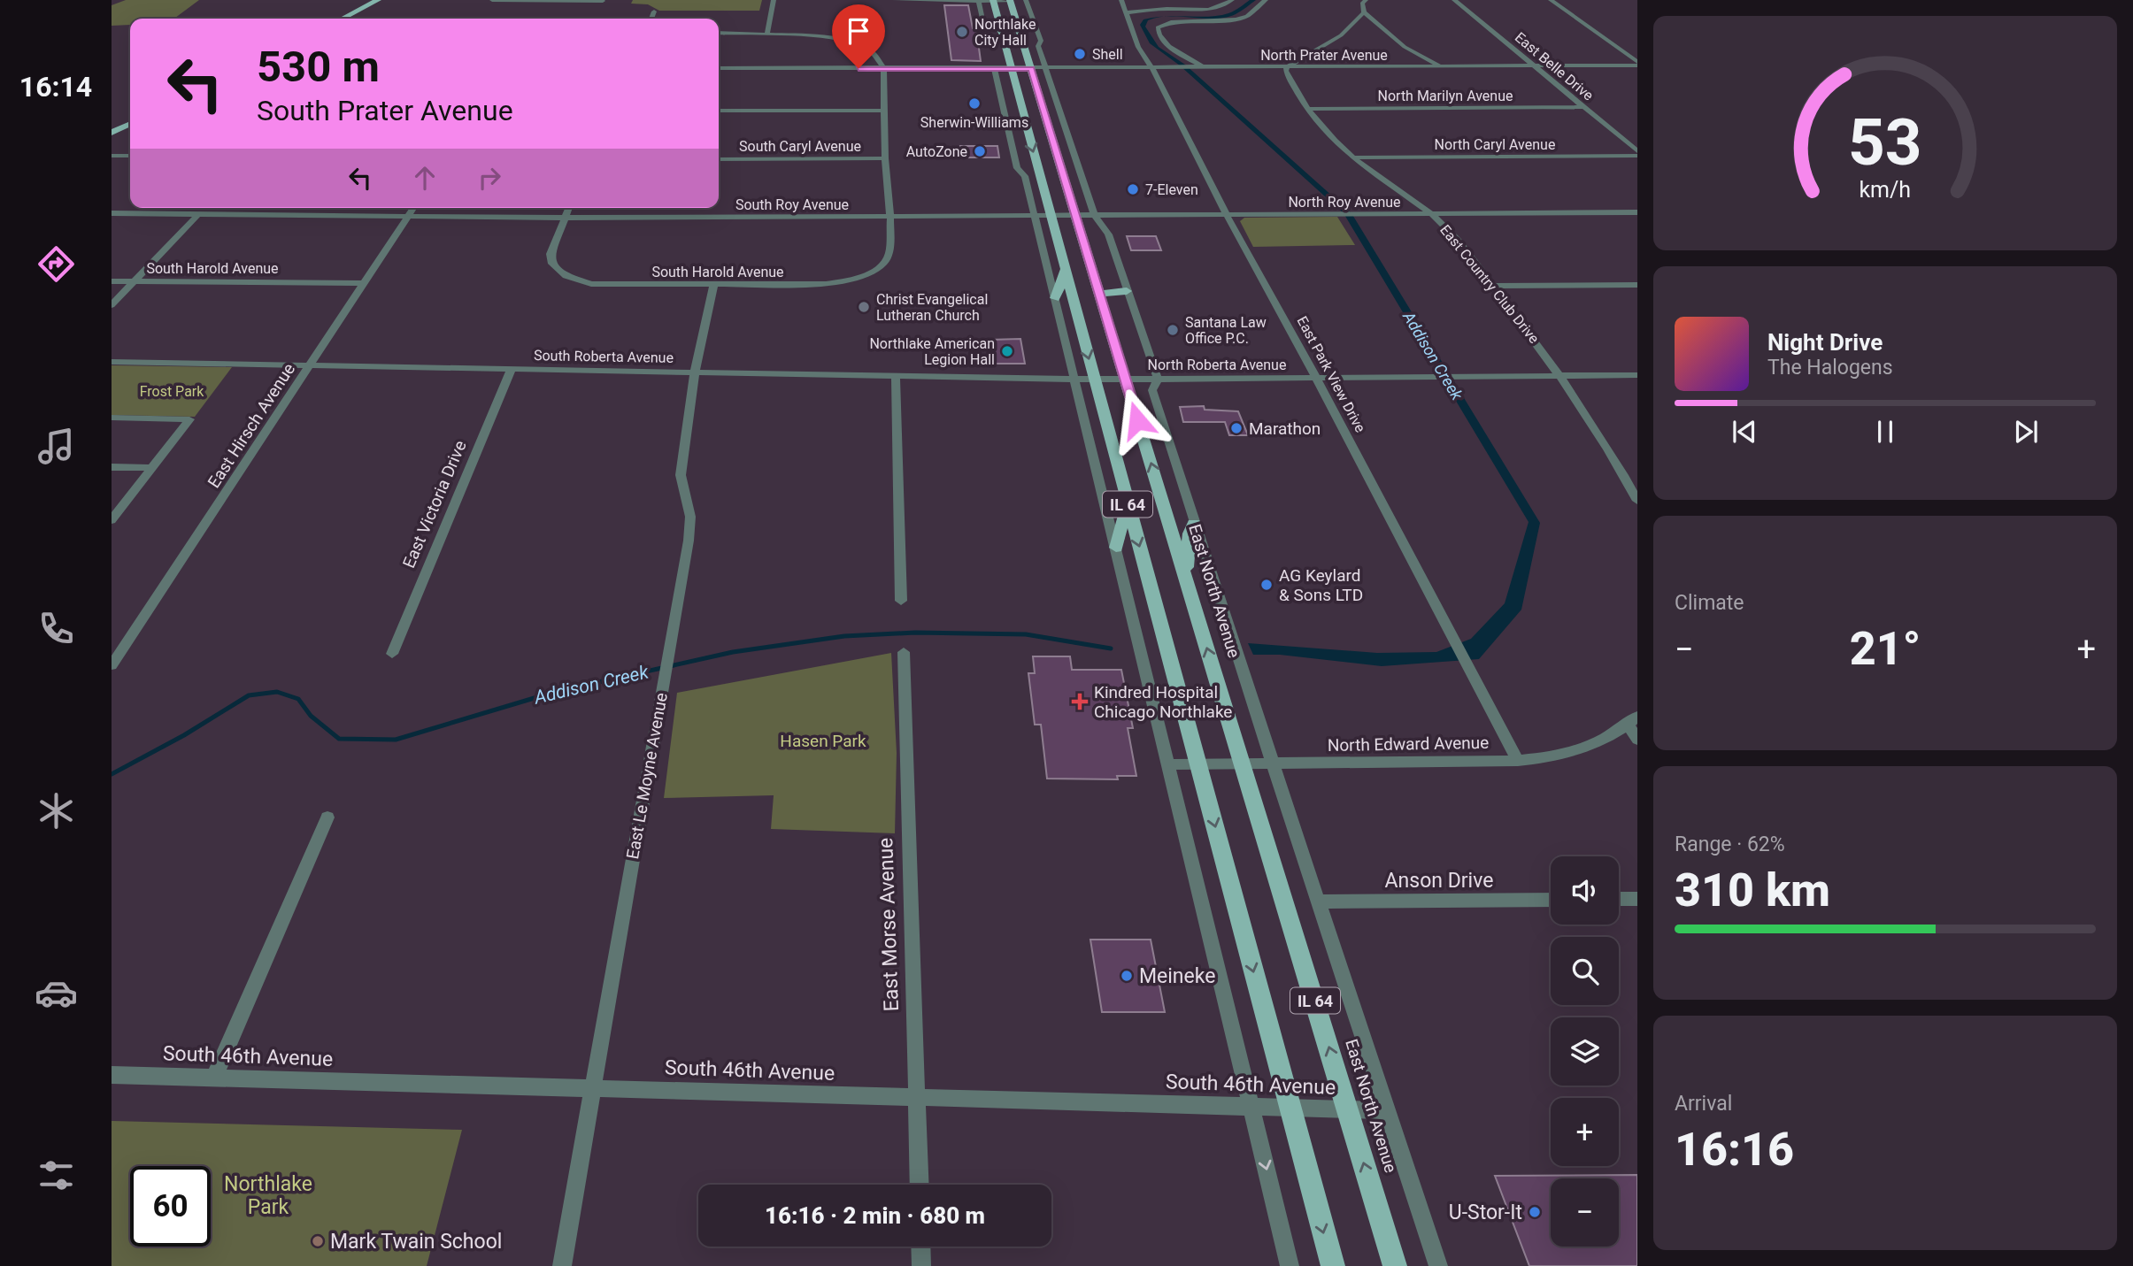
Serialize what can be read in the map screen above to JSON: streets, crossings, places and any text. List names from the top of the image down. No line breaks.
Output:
{"streets":{"main road":["IL 64","East North Avenue"],"street":["North Prater Avenue","East Belle Drive","North Marilyn Avenue","North Caryl Avenue","South Caryl Avenue","North Roy Avenue","South Roy Avenue","South Harold Avenue","East Country Club Drive","South Roberta Avenue","North Roberta Avenue","East Park View Drive","East Hirsch Avenue","East Victoria Drive","North Edward Avenue","East Le Moyne Avenue","Anson Drive","East Morse Avenue","South 46th Avenue"]},"crossings":[["North Prater Avenue","East Belle Drive"],["North Prater Avenue","East Country Club Drive"],["North Prater Avenue","East Park View Drive"],["North Prater Avenue","IL 64"],["North Prater Avenue","East North Avenue"],["East Belle Drive","North Marilyn Avenue"],["East Belle Drive","North Caryl Avenue"],["North Marilyn Avenue","East Country Club Drive"],["North Caryl Avenue","East Country Club Drive"],["North Roy Avenue","South Roy Avenue"],["North Roy Avenue","East Country Club Drive"],["North Roy Avenue","East Park View Drive"],["North Roy Avenue","IL 64"],["North Roy Avenue","East North Avenue"],["South Roy Avenue","South Harold Avenue"],["South Roy Avenue","East Hirsch Avenue"],["South Roy Avenue","IL 64"],["South Harold Avenue","East Hirsch Avenue"],["South Harold Avenue","East Le Moyne Avenue"],["East Country Club Drive","North Roberta Avenue"],["South Roberta Avenue","North Roberta Avenue"],["South Roberta Avenue","East Hirsch Avenue"],["South Roberta Avenue","East Victoria Drive"],["South Roberta Avenue","IL 64"],["South Roberta Avenue","East Le Moyne Avenue"],["North Roberta Avenue","East Park View Drive"],["North Roberta Avenue","IL 64"],["North Roberta Avenue","East North Avenue"],["East Park View Drive","North Edward Avenue"],["IL 64","North Edward Avenue"],["IL 64","South 46th Avenue"],["East North Avenue","North Edward Avenue"],["East North Avenue","Anson Drive"],["East North Avenue","South 46th Avenue"],["East Le Moyne Avenue","South 46th Avenue"],["East Morse Avenue","South 46th Avenue"]],"water":["Addison Creek"],"parks":["Frost Park","Hasen Park","Northlake Park"],"places":{"other":["Northlake City Hall","Shell","Sherwin-Williams","AutoZone","7-Eleven","Christ Evangelical Lutheran Church","Santana Law Office P.C.","Northlake American Legion Hall","Marathon","AG Keylard & Sons LTD","Meineke","U-Stor-It","Mark Twain School"],"health":["Kindred Hospital Chicago Northlake"]},"page":{"tabs":"16:14","turn":["530 m","South Prater Avenue"],"song":["Night Drive","The Halogens"],"tile":["Climate",["Range · 62%","310 km"],["Arrival","16:16"]],"heat":["−","21°","+"],"map_buttons":["+","−"],"limit":"60","trip":"16:16 · 2 min · 680 m","gauge":["53","km/h"]}}
